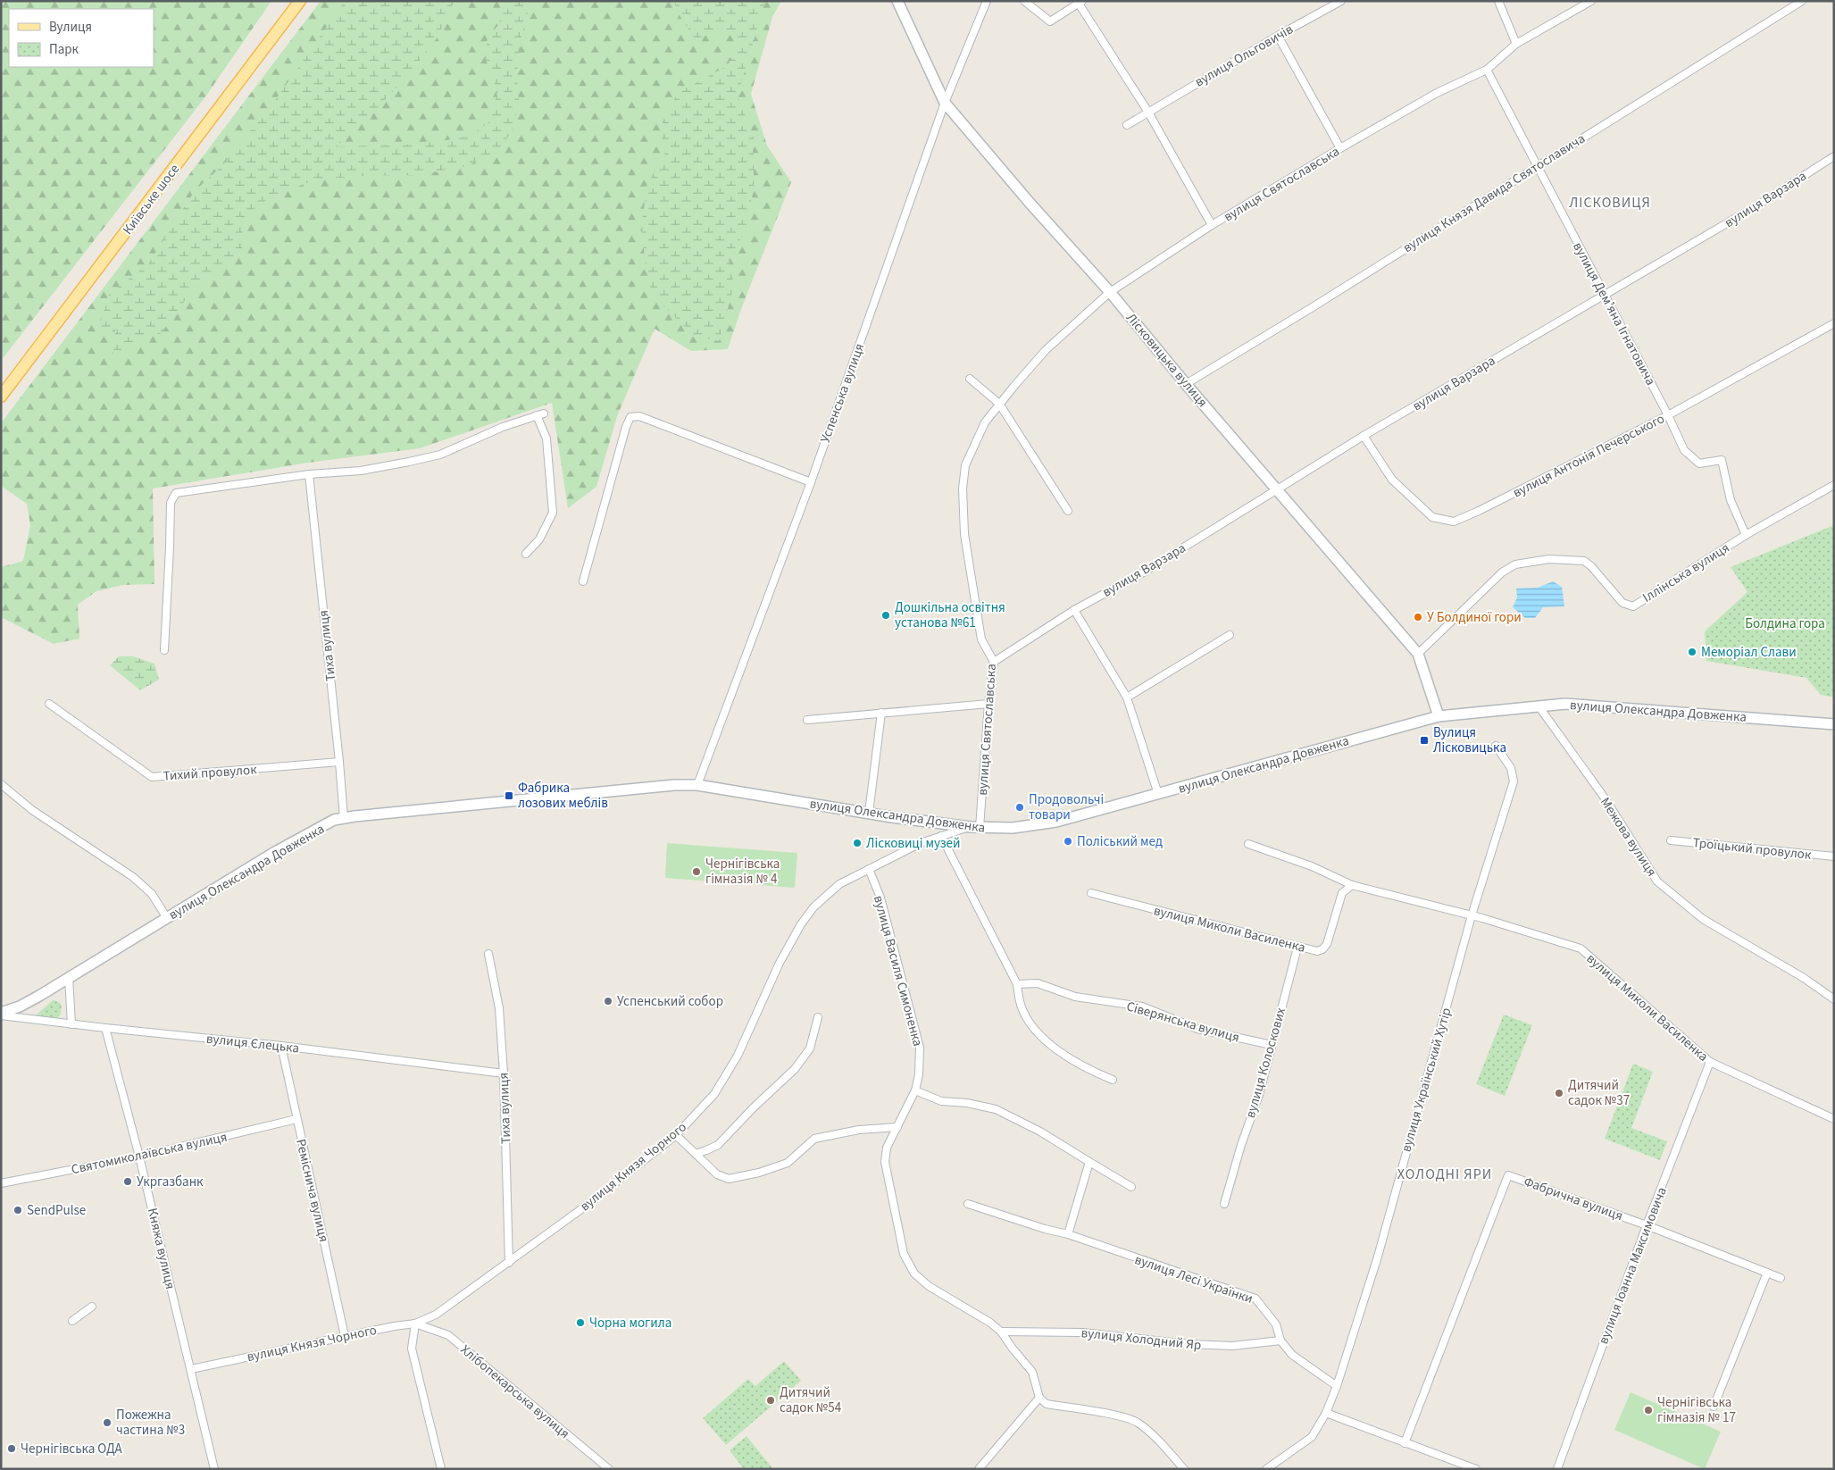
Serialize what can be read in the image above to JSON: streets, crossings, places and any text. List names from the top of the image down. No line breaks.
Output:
{"streets":{"main road":["Київське шосе","Лісковицька вулиця","вулиця Олександра Довженка"],"street":["вулиця Ольговичів","вулиця Святославська","вулиця Князя Давида Святославича","вулиця Варзара","вулиця Демʼяна Ігнатовича","Успенська вулиця","вулиця Антонія Печерського","Іллінська вулиця","Тиха вулиця","Тихий провулок","Межова вулиця","Троїцький провулок","вулиця Миколи Василенка","вулиця Василя Симоненка","Сіверянська вулиця","вулиця Єлецька","вулиця Колоскових","вулиця Український Хутір","Святомиколаївська вулиця","вулиця Князя Чорного","Реміснича вулиця","Фабрична вулиця","Княжа вулиця","вулиця Іоанна Максимовича","вулиця Лесі Українки","вулиця Холодний Яр","Хлібопекарська вулиця"]},"crossings":[["вулиця Святославська","вулиця Варзара"],["вулиця Святославська","вулиця Демʼяна Ігнатовича"],["вулиця Святославська","Лісковицька вулиця"],["вулиця Святославська","вулиця Олександра Довженка"],["вулиця Святославська","вулиця Князя Чорного"],["вулиця Князя Давида Святославича","вулиця Демʼяна Ігнатовича"],["вулиця Князя Давида Святославича","Лісковицька вулиця"],["вулиця Варзара","вулиця Демʼяна Ігнатовича"],["вулиця Варзара","Лісковицька вулиця"],["вулиця Варзара","вулиця Антонія Печерського"],["вулиця Демʼяна Ігнатовича","вулиця Антонія Печерського"],["вулиця Демʼяна Ігнатовича","Іллінська вулиця"],["Лісковицька вулиця","Успенська вулиця"],["Лісковицька вулиця","Іллінська вулиця"],["Лісковицька вулиця","вулиця Олександра Довженка"],["Успенська вулиця","вулиця Олександра Довженка"],["Тиха вулиця","вулиця Олександра Довженка"],["Тиха вулиця","Тихий провулок"],["Тиха вулиця","вулиця Єлецька"],["Тиха вулиця","вулиця Князя Чорного"],["вулиця Олександра Довженка","Межова вулиця"],["вулиця Олександра Довженка","вулиця Єлецька"],["вулиця Олександра Довженка","вулиця Князя Чорного"],["вулиця Миколи Василенка","вулиця Колоскових"],["вулиця Миколи Василенка","вулиця Український Хутір"],["вулиця Миколи Василенка","вулиця Іоанна Максимовича"],["вулиця Василя Симоненка","вулиця Князя Чорного"],["вулиця Василя Симоненка","вулиця Холодний Яр"],["Сіверянська вулиця","вулиця Колоскових"],["вулиця Єлецька","Реміснича вулиця"],["вулиця Єлецька","Княжа вулиця"],["вулиця Український Хутір","вулиця Лесі Українки"],["Святомиколаївська вулиця","Реміснича вулиця"],["Святомиколаївська вулиця","Княжа вулиця"],["вулиця Князя Чорного","Реміснича вулиця"],["вулиця Князя Чорного","Княжа вулиця"],["вулиця Князя Чорного","Хлібопекарська вулиця"],["Фабрична вулиця","вулиця Іоанна Максимовича"],["вулиця Лесі Українки","вулиця Холодний Яр"]],"districts":["ЛІСКОВИЦЯ","ХОЛОДНІ ЯРИ"],"parks":["Болдина гора"],"places":{"other":["Дошкільна освітня установа №61","У Болдиної гори","Меморіал Слави","Продовольчі товари","Поліський мед","Лісковиці музей","Чернігівська гімназія № 4","Успенський собор","Дитячий садок №37","Укргазбанк","SendPulse","Чорна могила","Дитячий садок №54","Чернігівська гімназія № 17","Пожежна частина №3","Чернігівська ОДА"],"transit":["Вулиця Лісковицька","Фабрика лозових меблів"]},"legend":["Вулиця","Парк"]}
